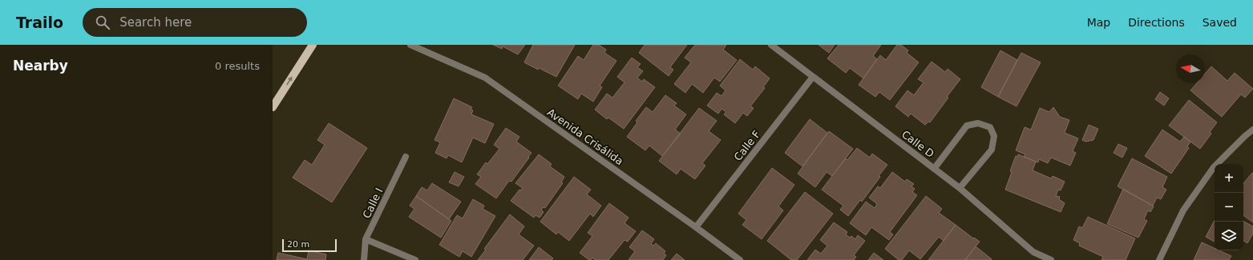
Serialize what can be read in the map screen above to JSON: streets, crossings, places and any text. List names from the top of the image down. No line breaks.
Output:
{"streets":{"street":["Avenida Crisálida","Calle D","Calle F","Calle I"]},"crossings":[["Avenida Crisálida","Calle F"],["Calle D","Calle F"]],"scale_bar":"20 m","north":"left","page":{"header":"Trailo","search":"Search here","nav":["Map","Directions","Saved"],"heading":["Nearby","0 results"],"map_buttons":["+","−"],"scale":"20 m"}}
